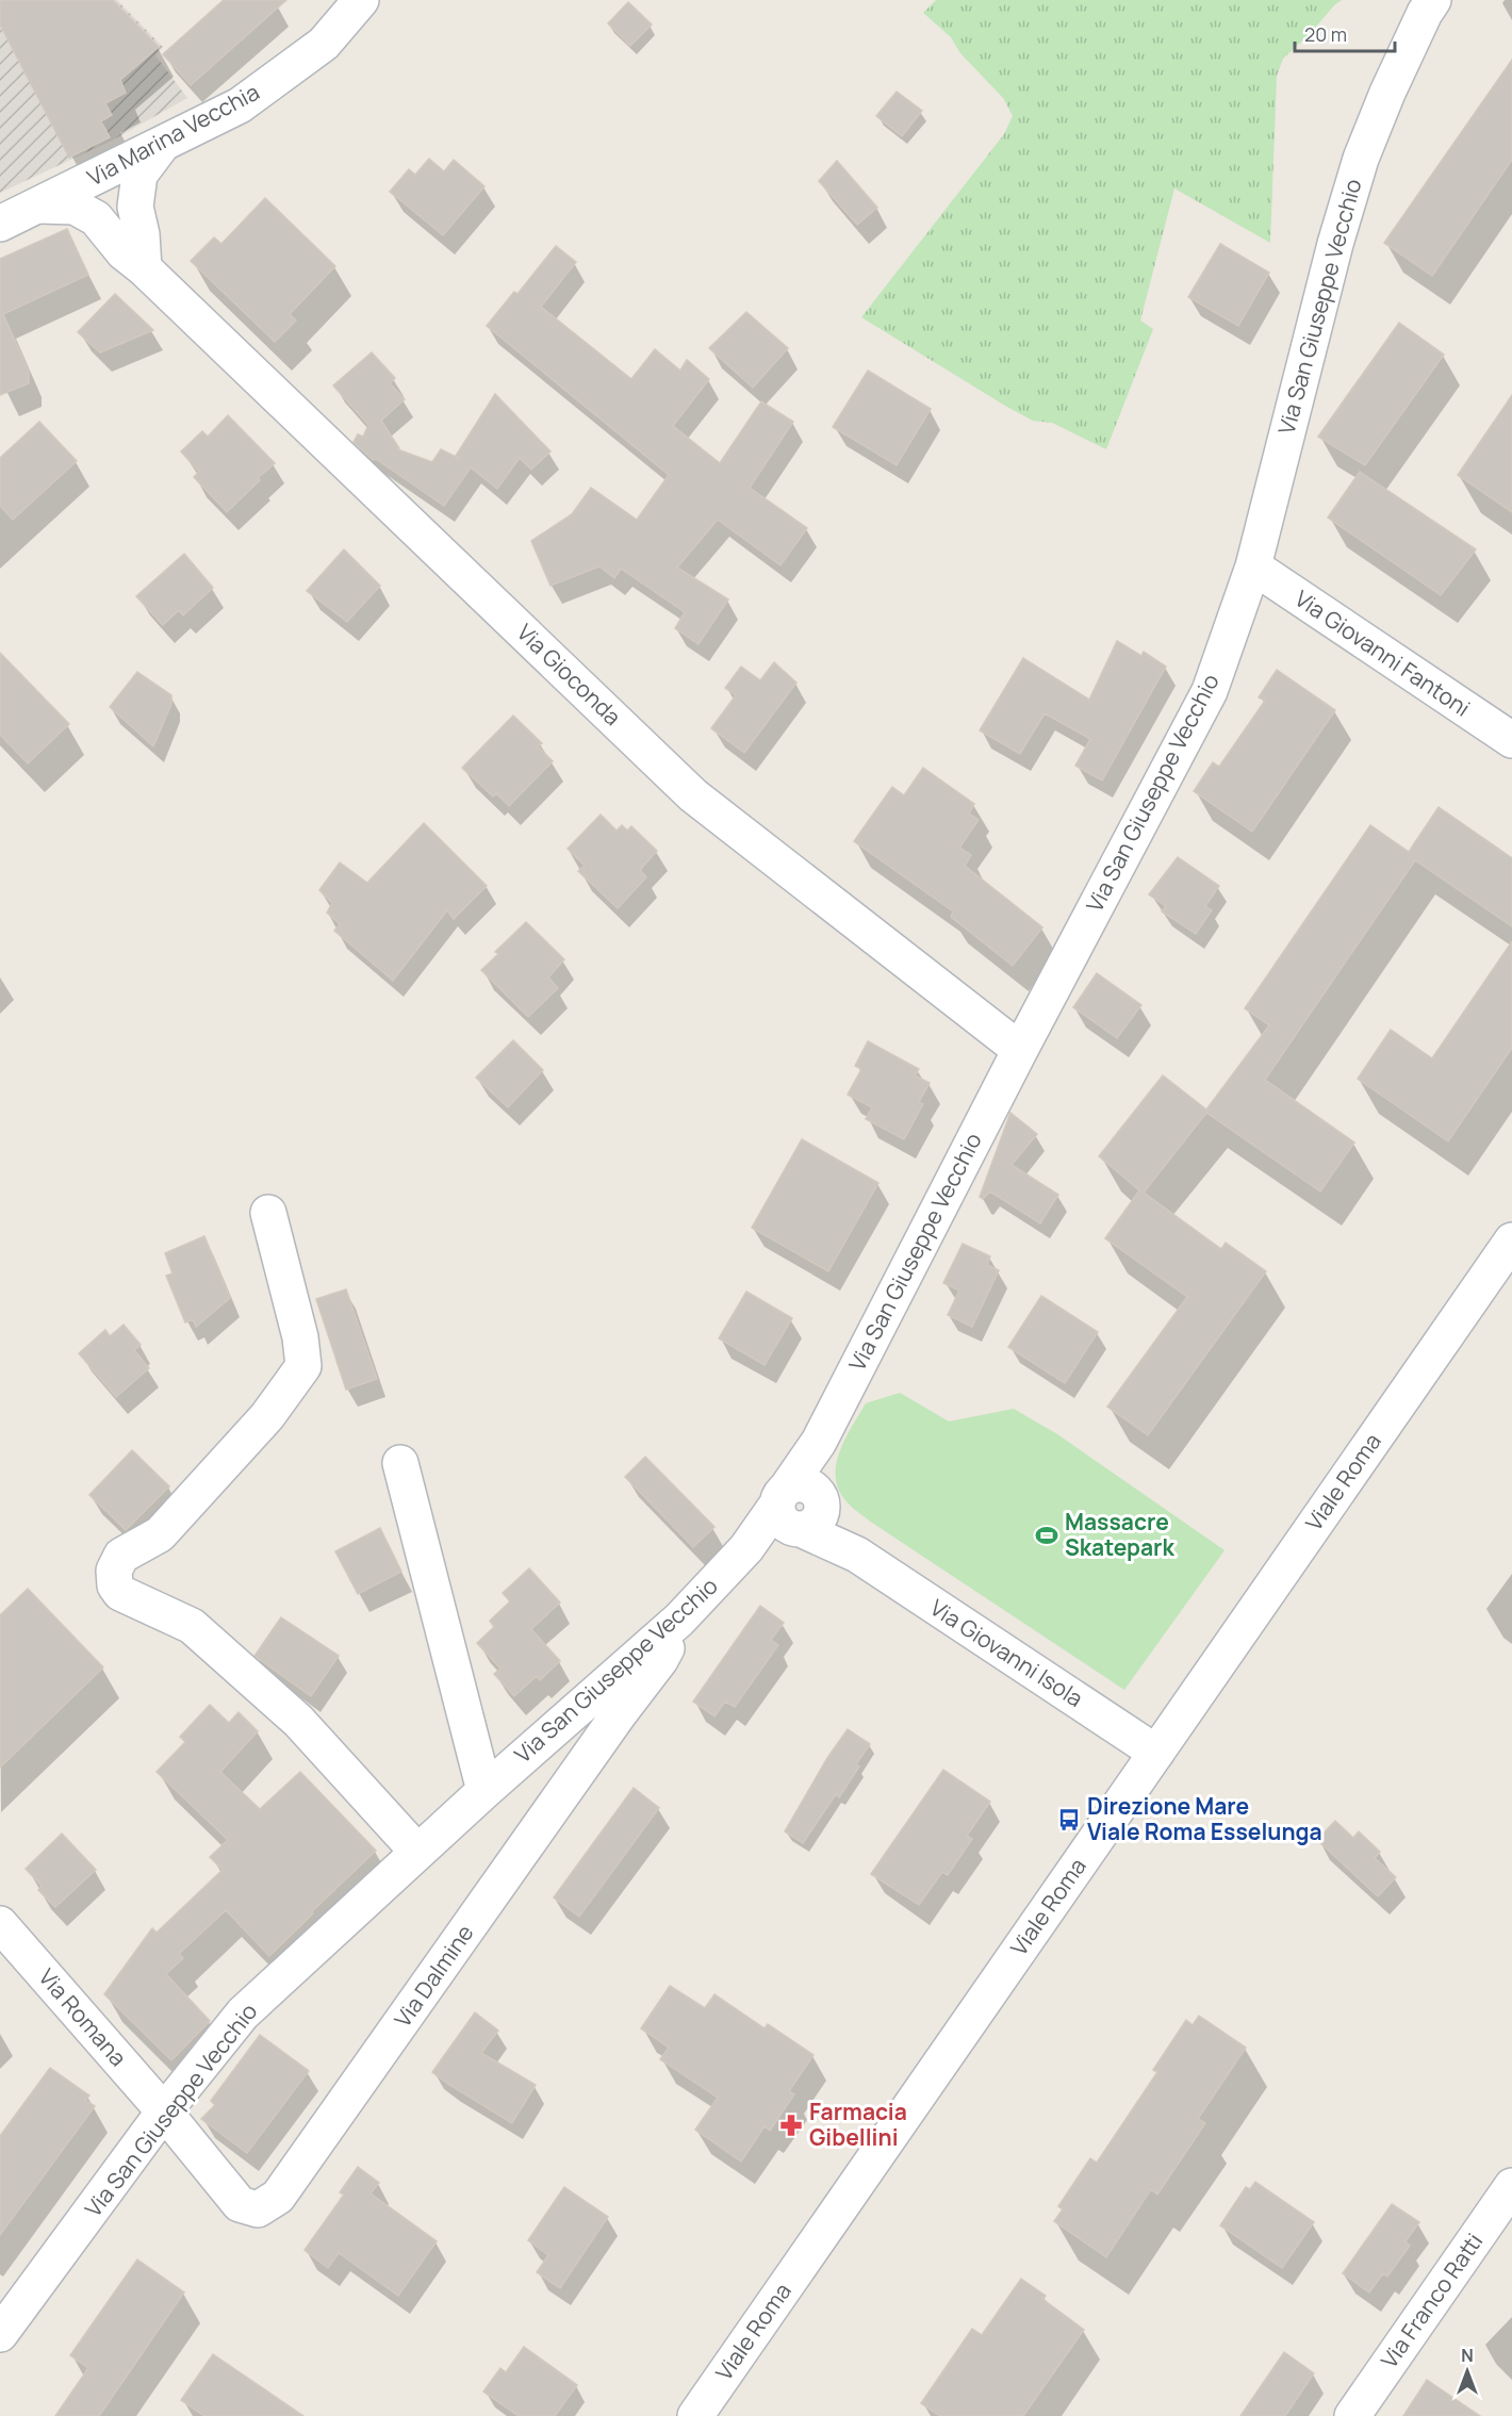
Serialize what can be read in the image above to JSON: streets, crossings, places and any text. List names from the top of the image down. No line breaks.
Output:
{"streets":{"street":["Via Marina Vecchia","Via San Giuseppe Vecchio","Via Giovanni Fantoni","Via Gioconda","Viale Roma","Via Giovanni Isola","Via Dalmine","Via Romana","Via Franco Ratti"]},"crossings":[["Via Marina Vecchia","Via Gioconda"],["Via San Giuseppe Vecchio","Via Giovanni Fantoni"],["Via San Giuseppe Vecchio","Via Gioconda"],["Via San Giuseppe Vecchio","Via Giovanni Isola"],["Via San Giuseppe Vecchio","Via Dalmine"],["Via San Giuseppe Vecchio","Via Romana"],["Viale Roma","Via Giovanni Isola"],["Via Dalmine","Via Romana"]],"places":{"sports":["Massacre Skatepark"],"bus stop":["Direzione Mare Viale Roma Esselunga"],"pharmacy":["Farmacia Gibellini"]},"scale_bar":"20 m","north":"top"}
